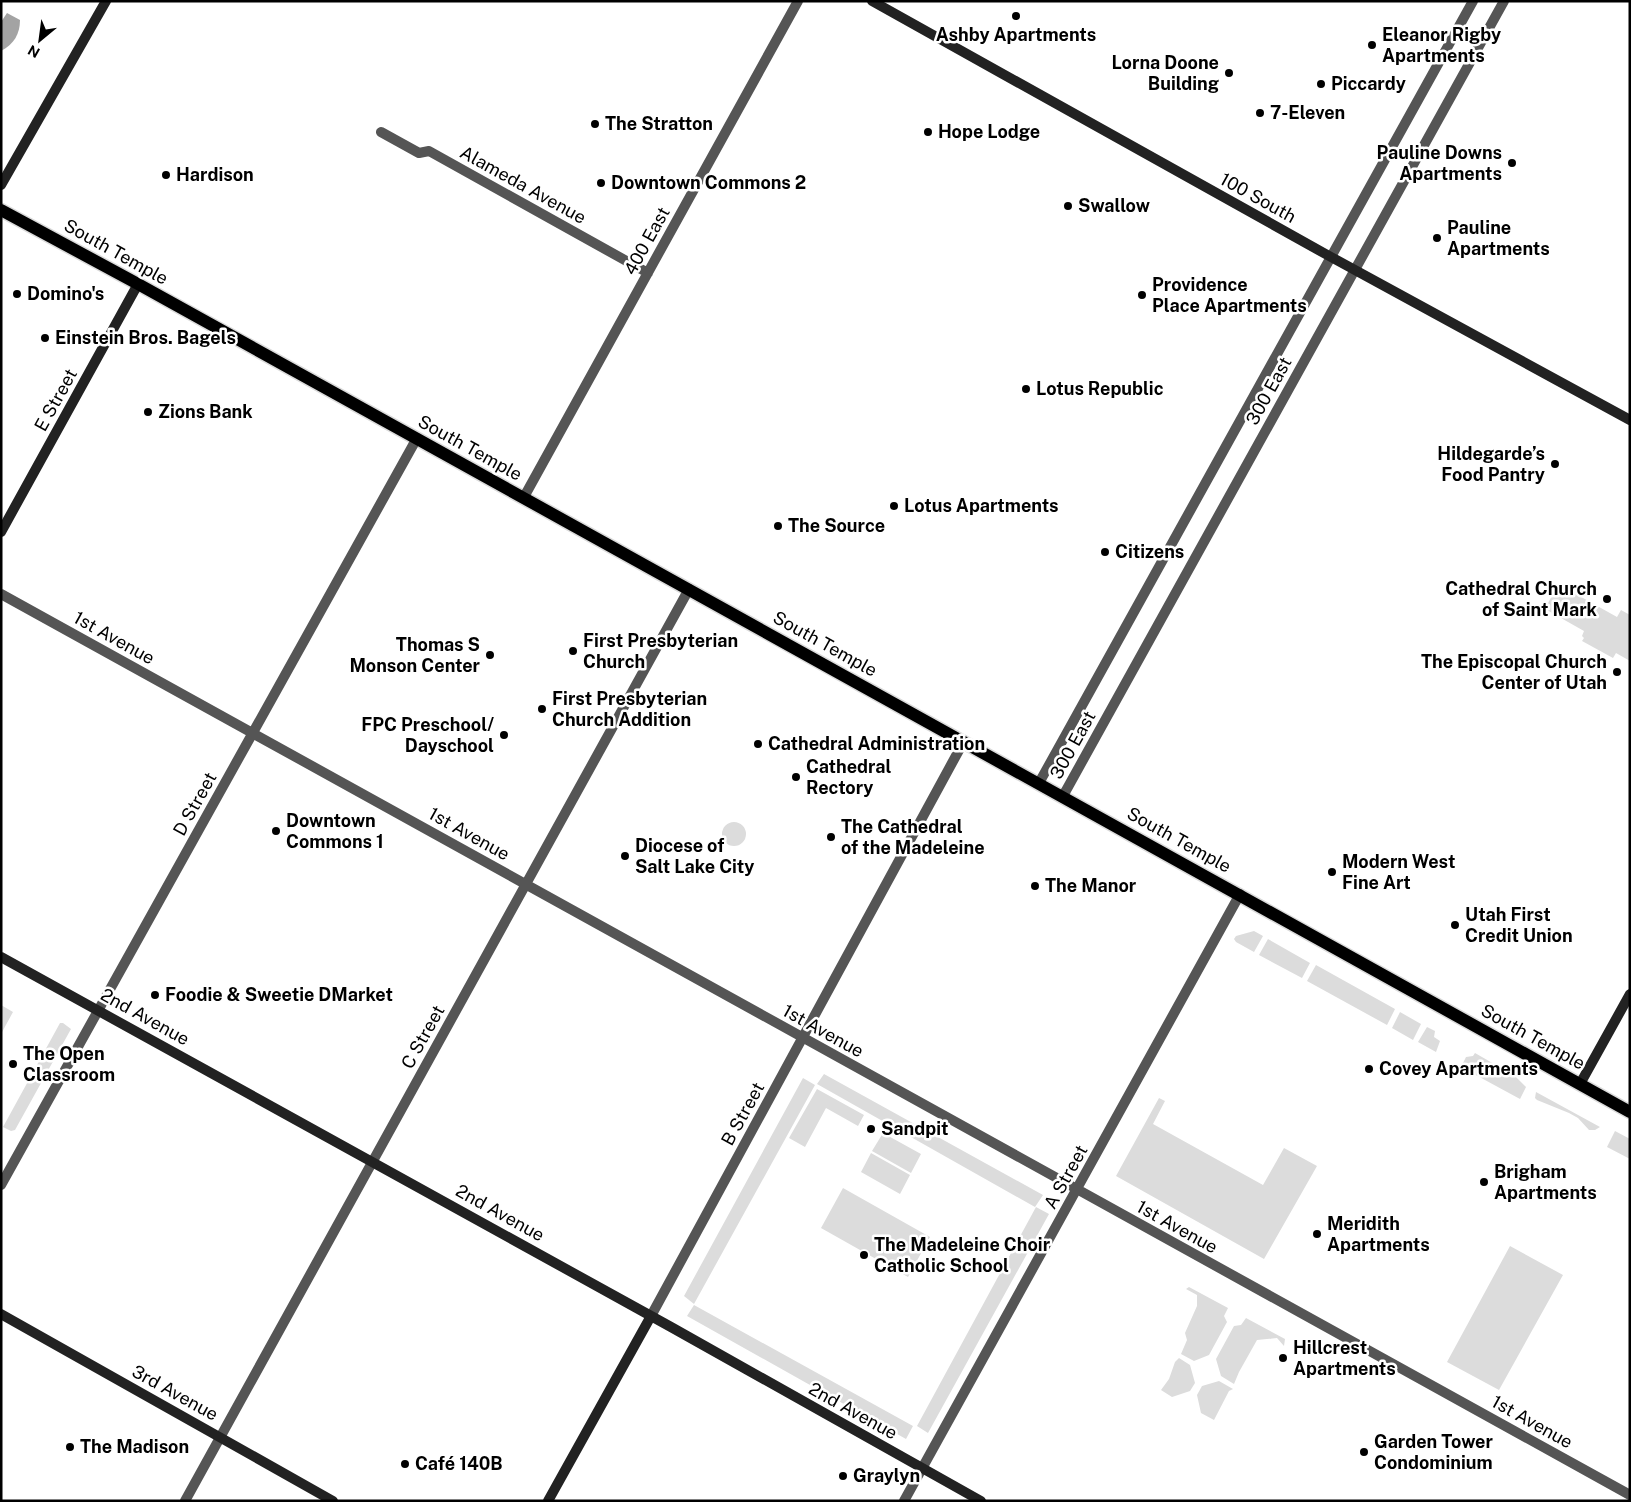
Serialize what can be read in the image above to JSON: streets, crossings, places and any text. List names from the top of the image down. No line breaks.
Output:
{"streets":{"main road":["South Temple"],"street":["Alameda Avenue","100 South","400 East","300 East","E Street","1st Avenue","D Street","2nd Avenue","C Street","B Street","A Street","3rd Avenue"]},"crossings":[["Alameda Avenue","400 East"],["100 South","300 East"],["400 East","South Temple"],["South Temple","300 East"],["South Temple","E Street"],["South Temple","D Street"],["South Temple","C Street"],["South Temple","B Street"],["South Temple","A Street"],["1st Avenue","D Street"],["1st Avenue","C Street"],["1st Avenue","B Street"],["1st Avenue","A Street"],["D Street","2nd Avenue"],["2nd Avenue","C Street"],["2nd Avenue","B Street"],["2nd Avenue","A Street"],["C Street","3rd Avenue"]],"places":["Ashby Apartments","Eleanor Rigby Apartments","Lorna Doone Building","Piccardy","7-Eleven","The Stratton","Hope Lodge","Pauline Downs Apartments","Hardison","Downtown Commons 2","Swallow","Pauline Apartments","Domino's","Providence Place Apartments","Einstein Bros. Bagels","Lotus Republic","Zions Bank","Hildegarde’s Food Pantry","Lotus Apartments","The Source","Citizens","Cathedral Church of Saint Mark","First Presbyterian Church","Thomas S Monson Center","The Episcopal Church Center of Utah","First Presbyterian Church Addition","FPC Preschool/ Dayschool","Cathedral Administration","Cathedral Rectory","Downtown Commons 1","The Cathedral of the Madeleine","Diocese of Salt Lake City","Modern West Fine Art","The Manor","Utah First Credit Union","Foodie & Sweetie DMarket","The Open Classroom","Covey Apartments","Sandpit","Brigham Apartments","Meridith Apartments","The Madeleine Choir Catholic School","Hillcrest Apartments","The Madison","Garden Tower Condominium","Café 140B","Graylyn"],"north":"bottom left"}
